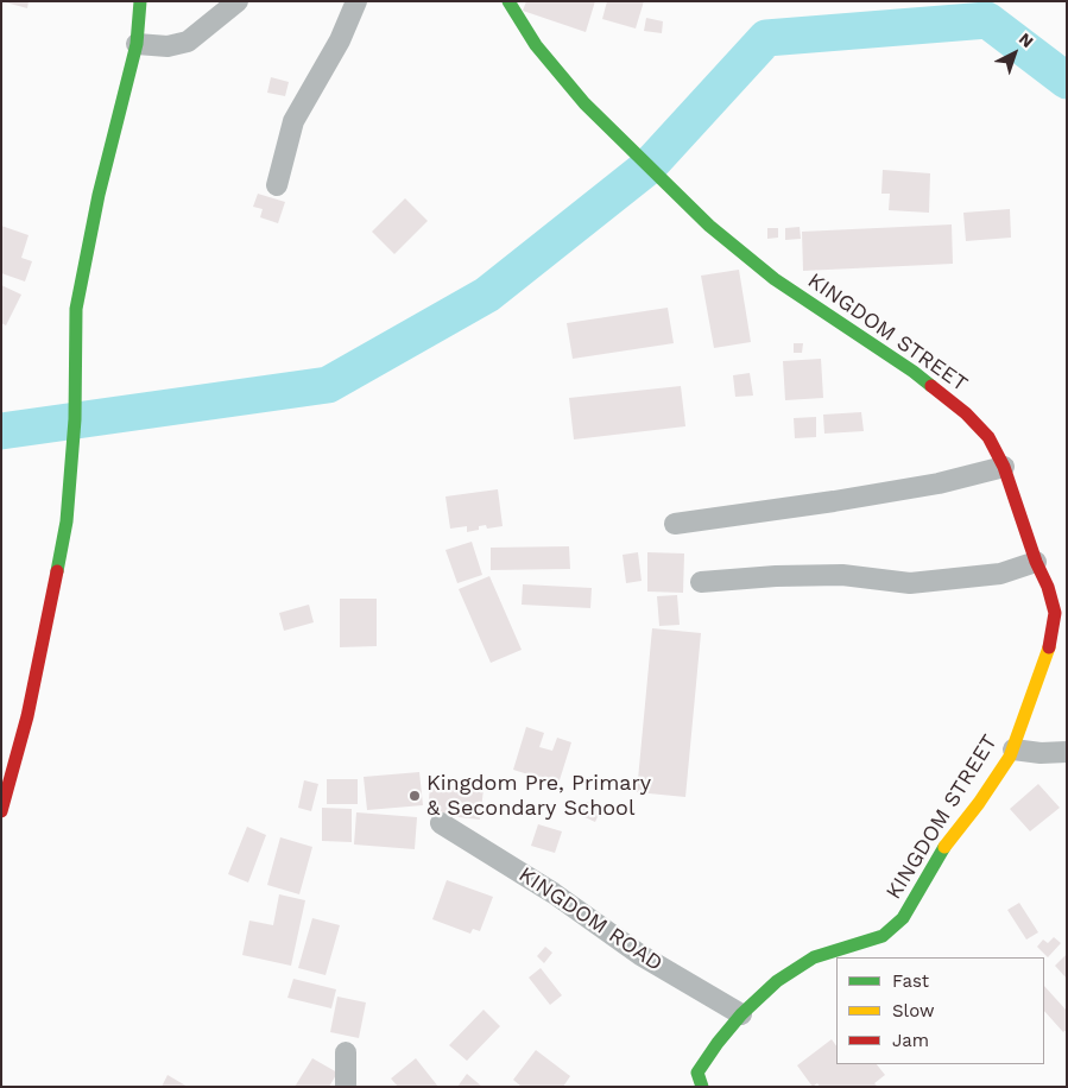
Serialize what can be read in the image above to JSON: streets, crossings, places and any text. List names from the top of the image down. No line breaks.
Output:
{"streets":{"street":["KINGDOM STREET","KINGDOM ROAD"]},"crossings":[["KINGDOM STREET","KINGDOM ROAD"]],"places":["Kingdom Pre, Primary & Secondary School"],"legend":["Fast","Slow","Jam"],"north":"top right"}
